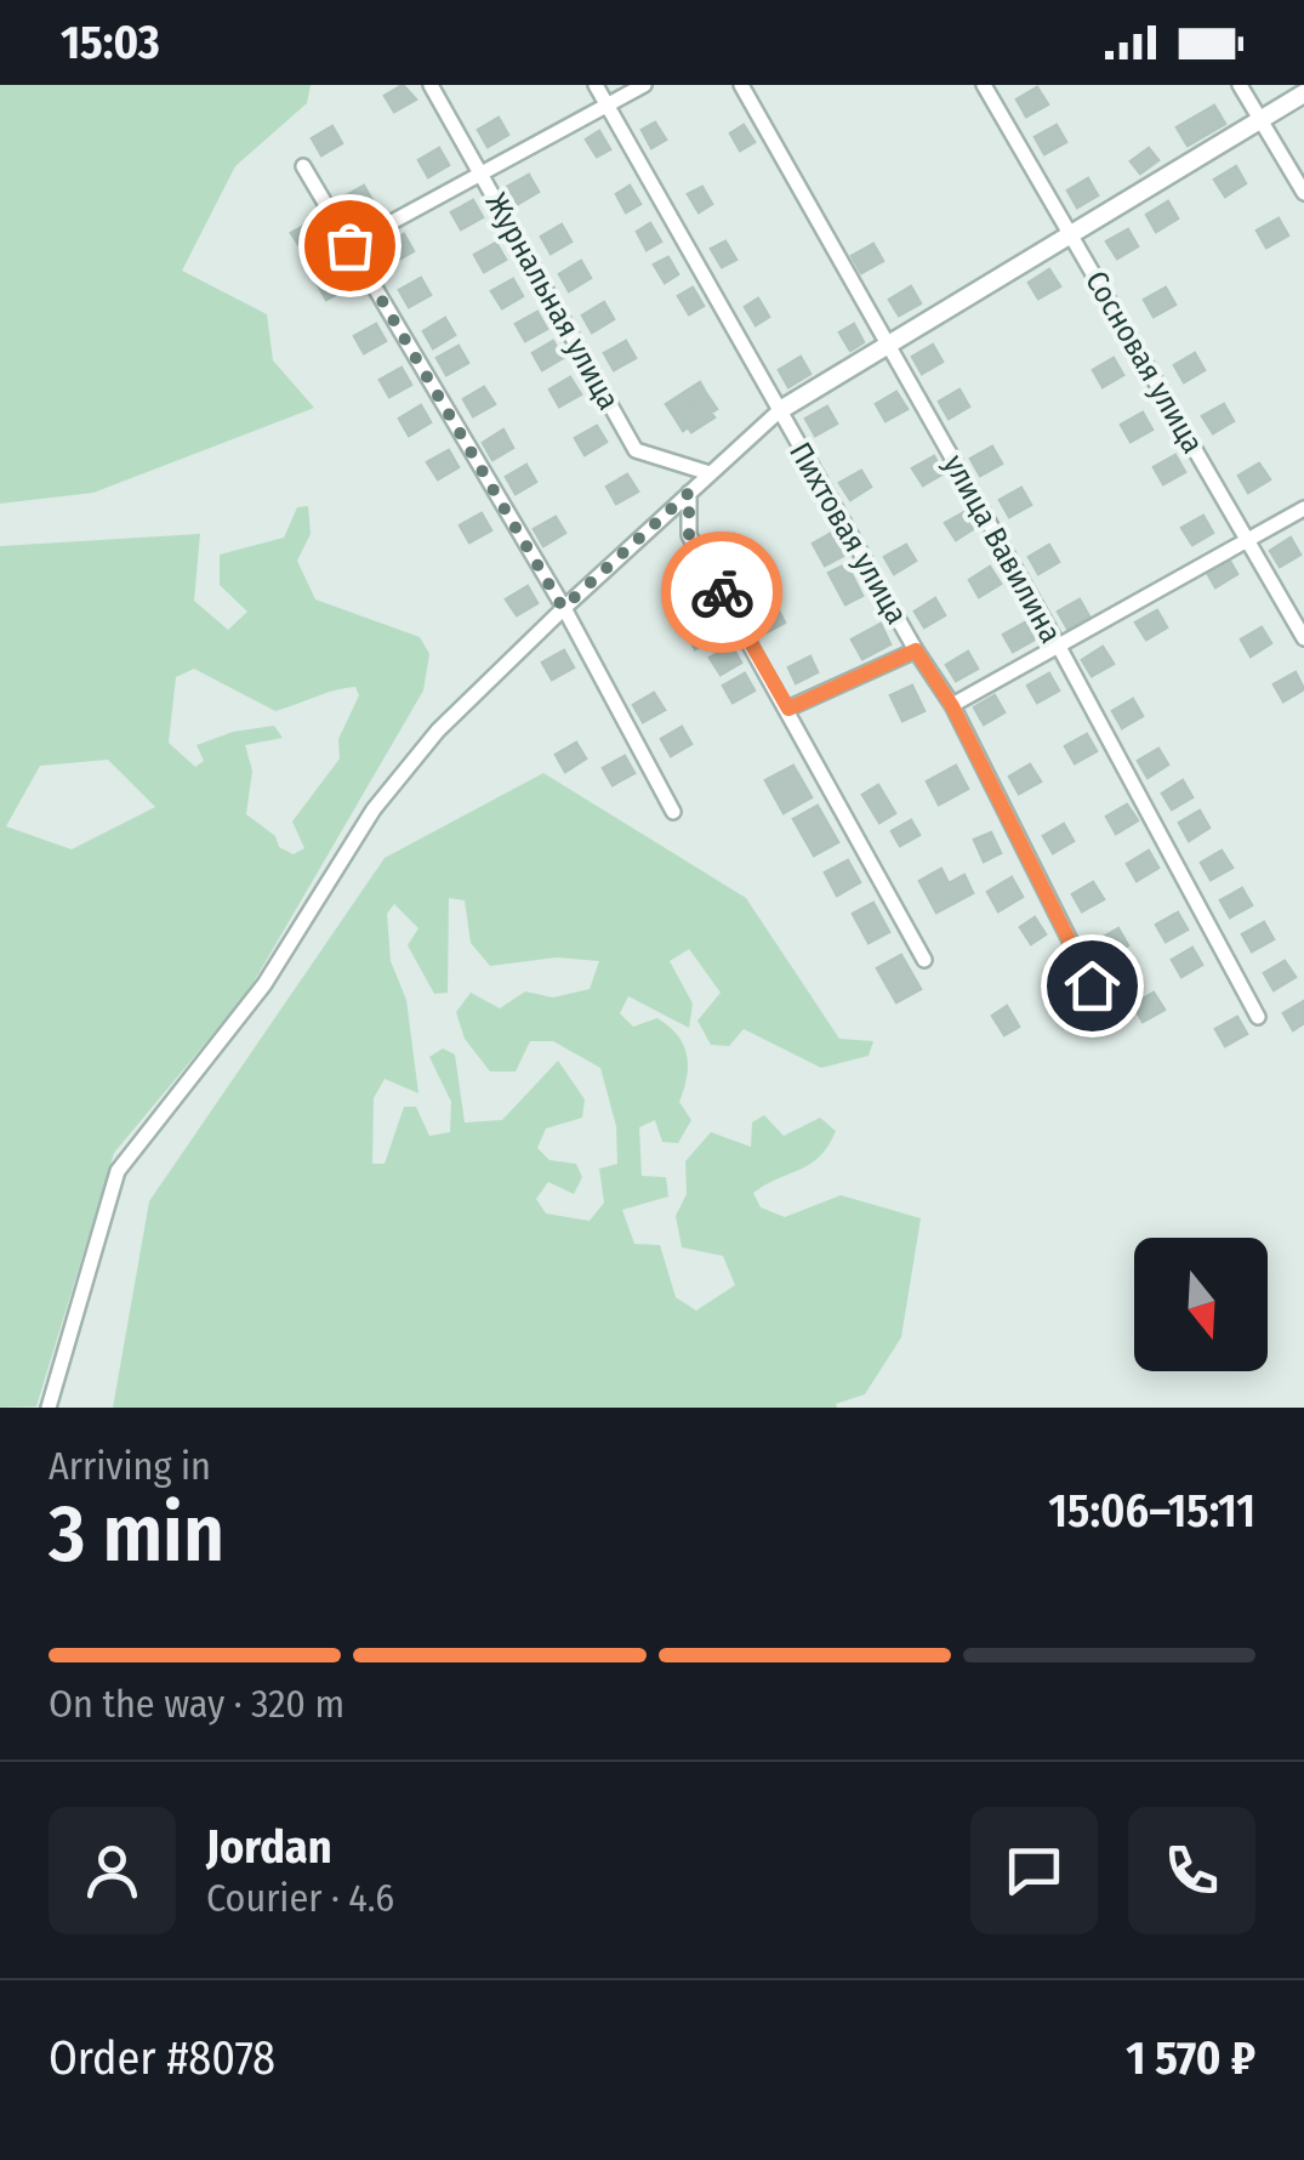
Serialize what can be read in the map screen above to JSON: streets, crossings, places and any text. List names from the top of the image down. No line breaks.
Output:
{"streets":{"street":["Журнальная улица","Сосновая улица","Пихтовая улица","улица Вавилина"]},"north":"bottom","page":{"status":"15:03","heading":["3 min","Arriving in","15:06–15:11"],"panel":["Jordan","Courier · 4.6","Order #8078","1 570 ₽"],"bar":"On the way · 320 m"}}
